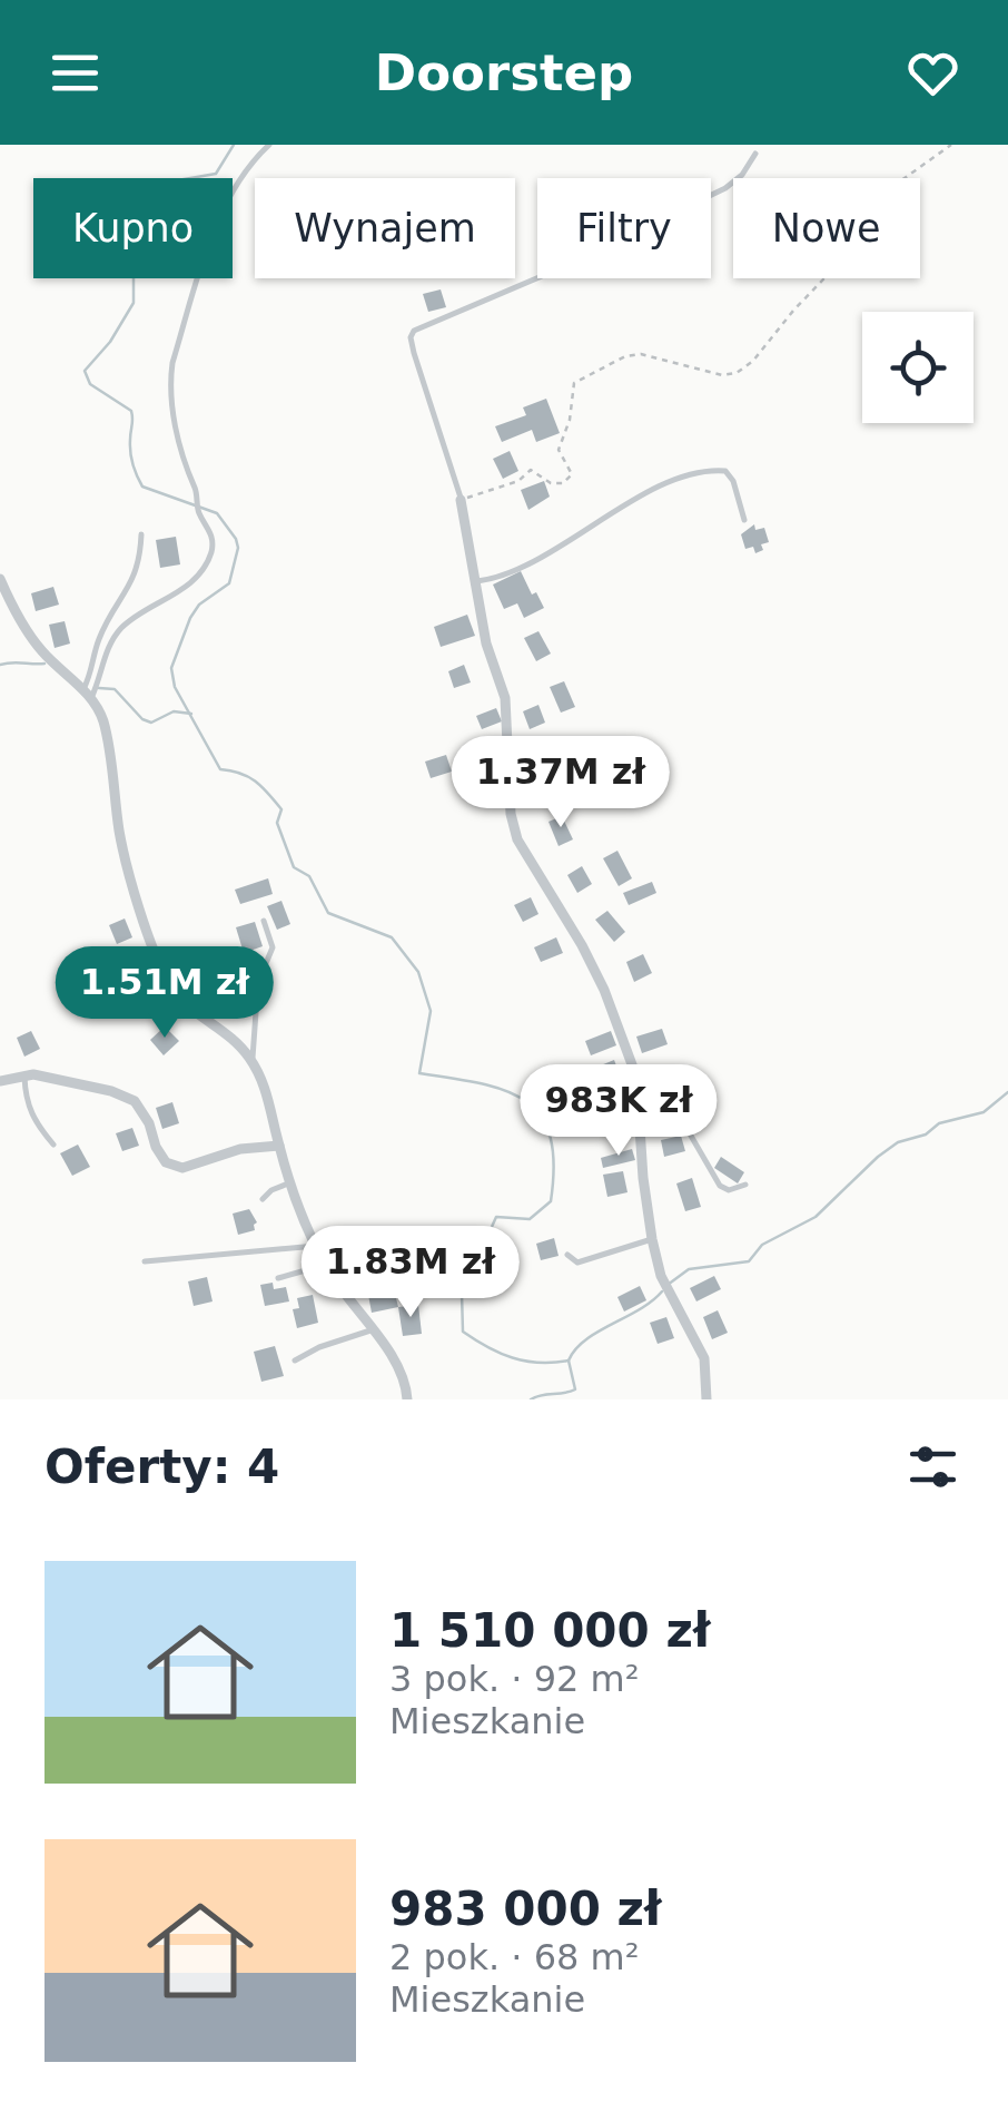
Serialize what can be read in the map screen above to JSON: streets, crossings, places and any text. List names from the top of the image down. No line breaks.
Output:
{"page":{"header":"Doorstep","chip":["Kupno","Wynajem","Filtry","Nowe"],"price":["1.37M zł","1.51M zł","983K zł","1.83M zł"],"heading":"Oferty: 4","list":[{"name":"1 510 000 zł","note":"3 pok. · 92 m² · Mieszkanie"},{"name":"983 000 zł","note":"2 pok. · 68 m² · Mieszkanie"}]}}
